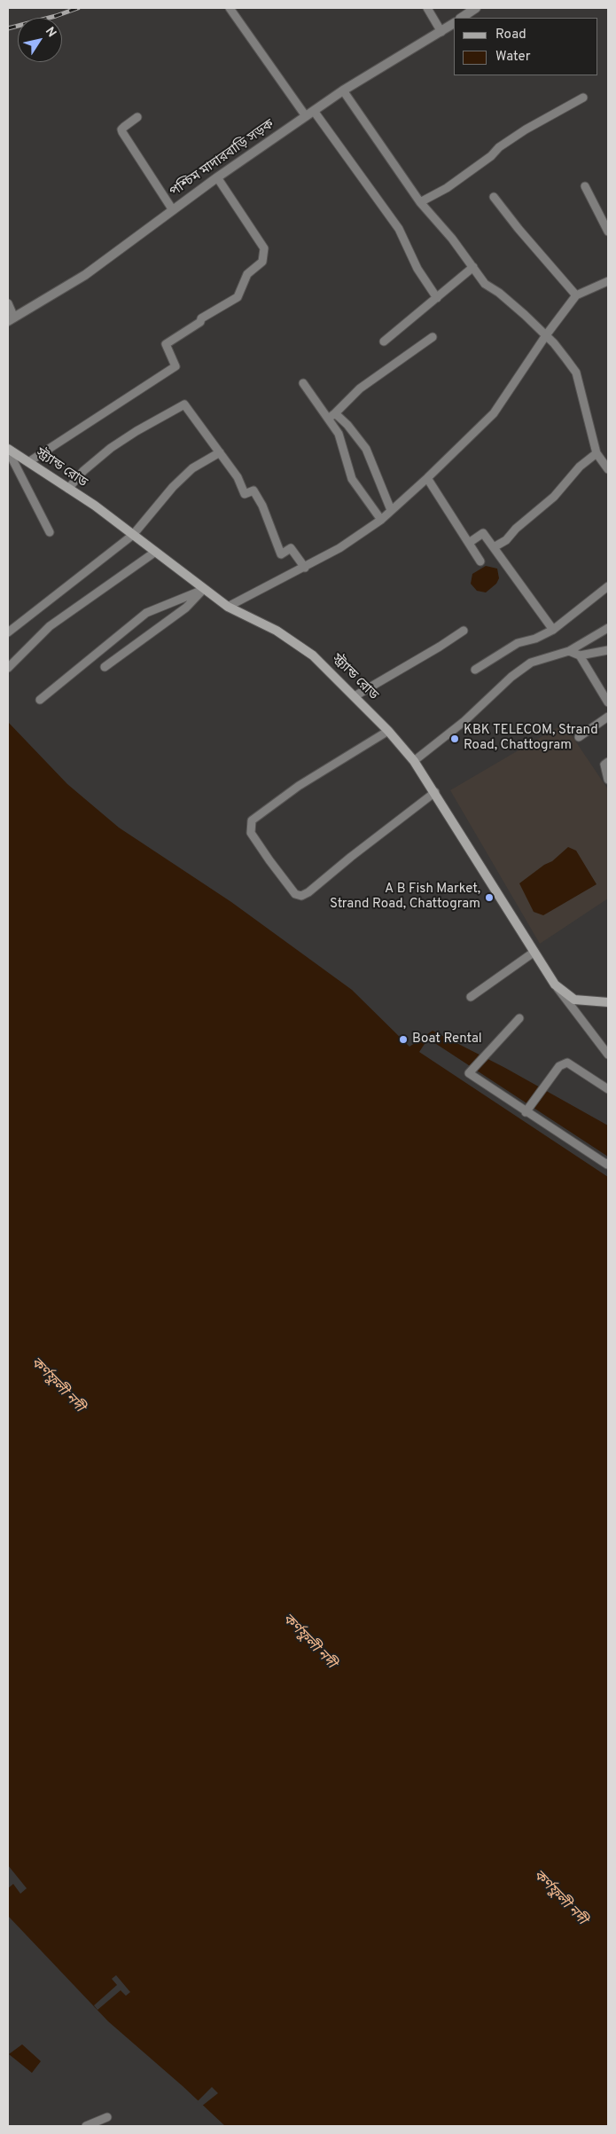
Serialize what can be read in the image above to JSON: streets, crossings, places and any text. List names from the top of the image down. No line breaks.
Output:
{"streets":{"main road":["স্ট্র্যান্ড রোড"],"street":["পশ্চিম মাদারবাড়ি সড়ক"]},"water":["কর্ণফুলী নদী"],"places":["KBK TELECOM, Strand Road, Chattogram","A B Fish Market, Strand Road, Chattogram","Boat Rental"],"legend":["Road","Water"],"north":"top right"}
